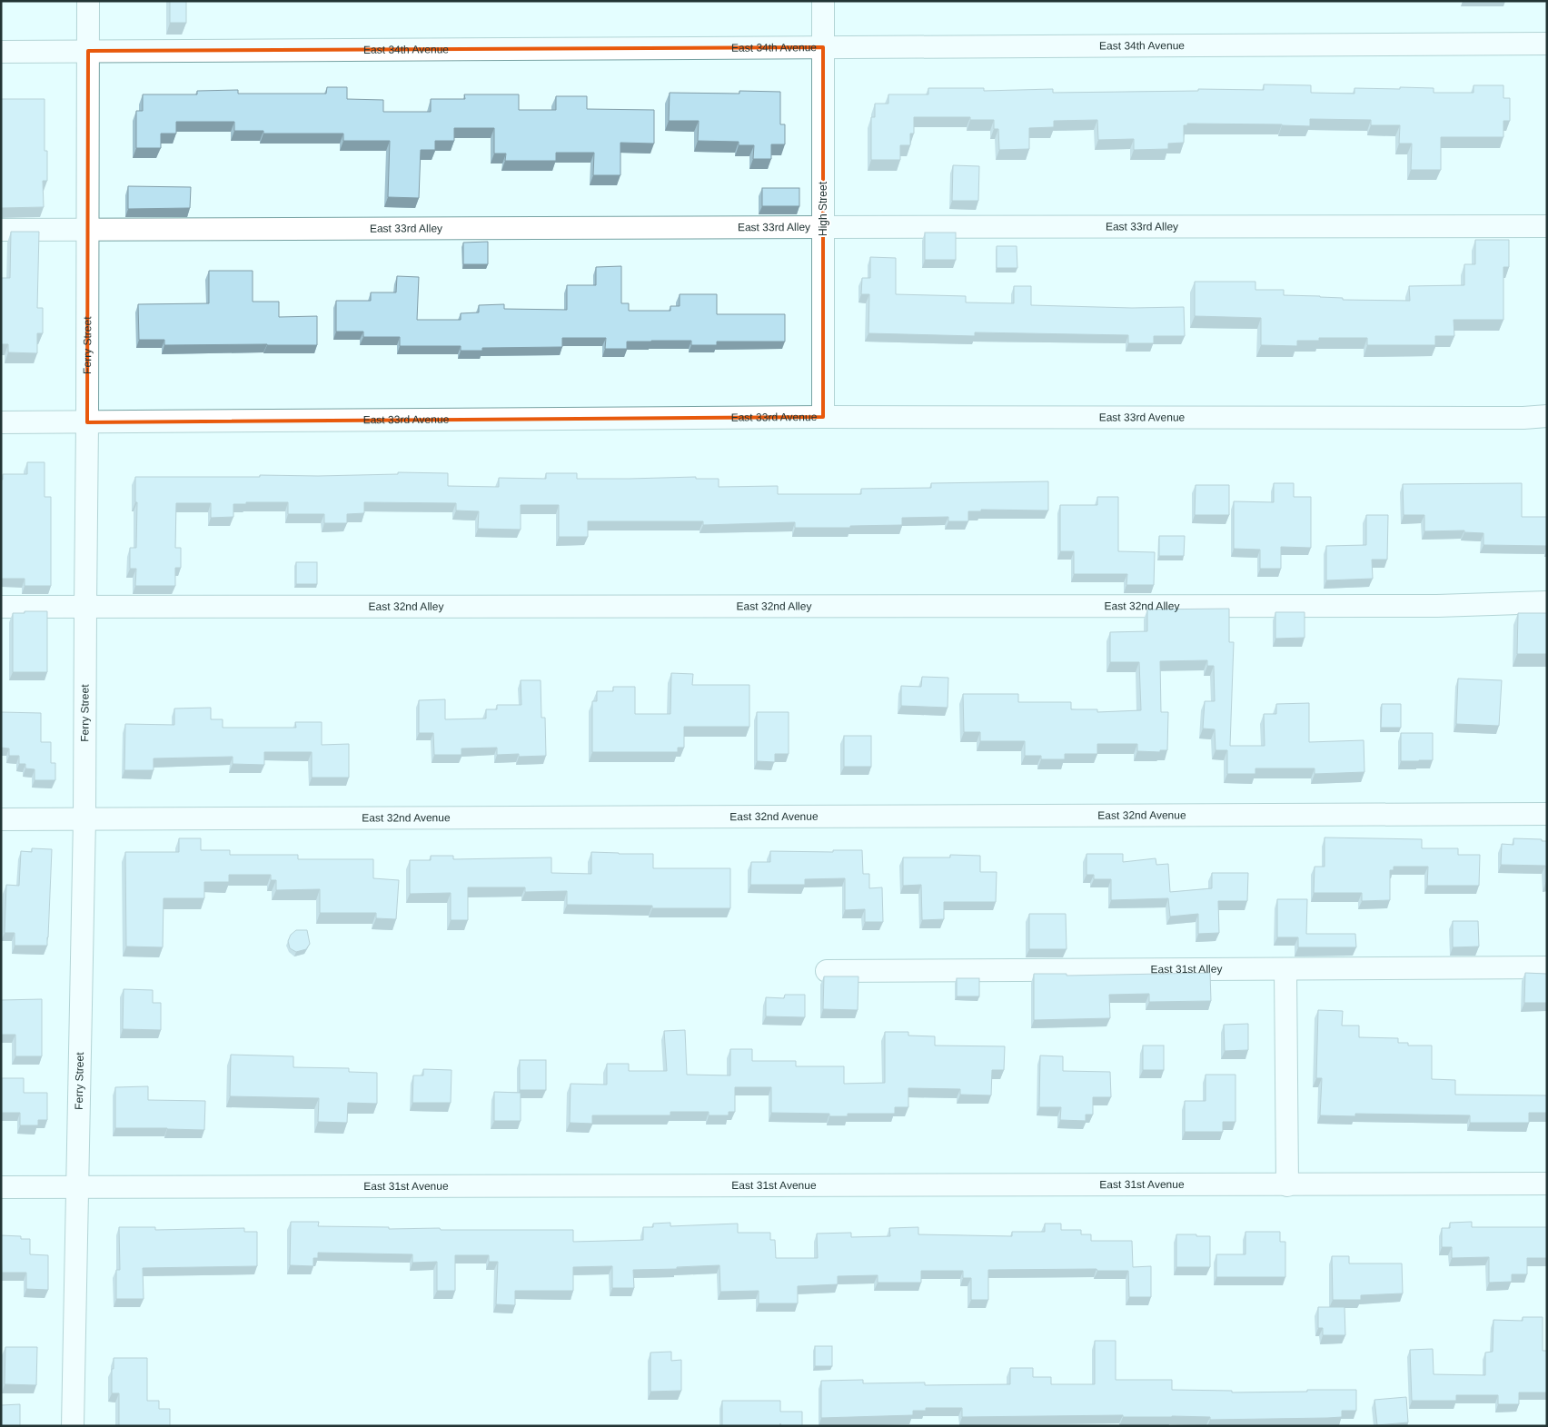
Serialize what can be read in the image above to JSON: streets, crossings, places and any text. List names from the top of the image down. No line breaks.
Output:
{"streets":{"street":["East 34th Avenue","High Street","East 33rd Alley","Ferry Street","East 33rd Avenue","East 32nd Alley","East 32nd Avenue","East 31st Alley","East 31st Avenue"]},"crossings":[["East 34th Avenue","High Street"],["East 34th Avenue","Ferry Street"],["High Street","East 33rd Alley"],["High Street","East 33rd Avenue"],["East 33rd Alley","Ferry Street"],["Ferry Street","East 33rd Avenue"],["Ferry Street","East 32nd Alley"],["Ferry Street","East 32nd Avenue"],["Ferry Street","East 31st Avenue"]]}
